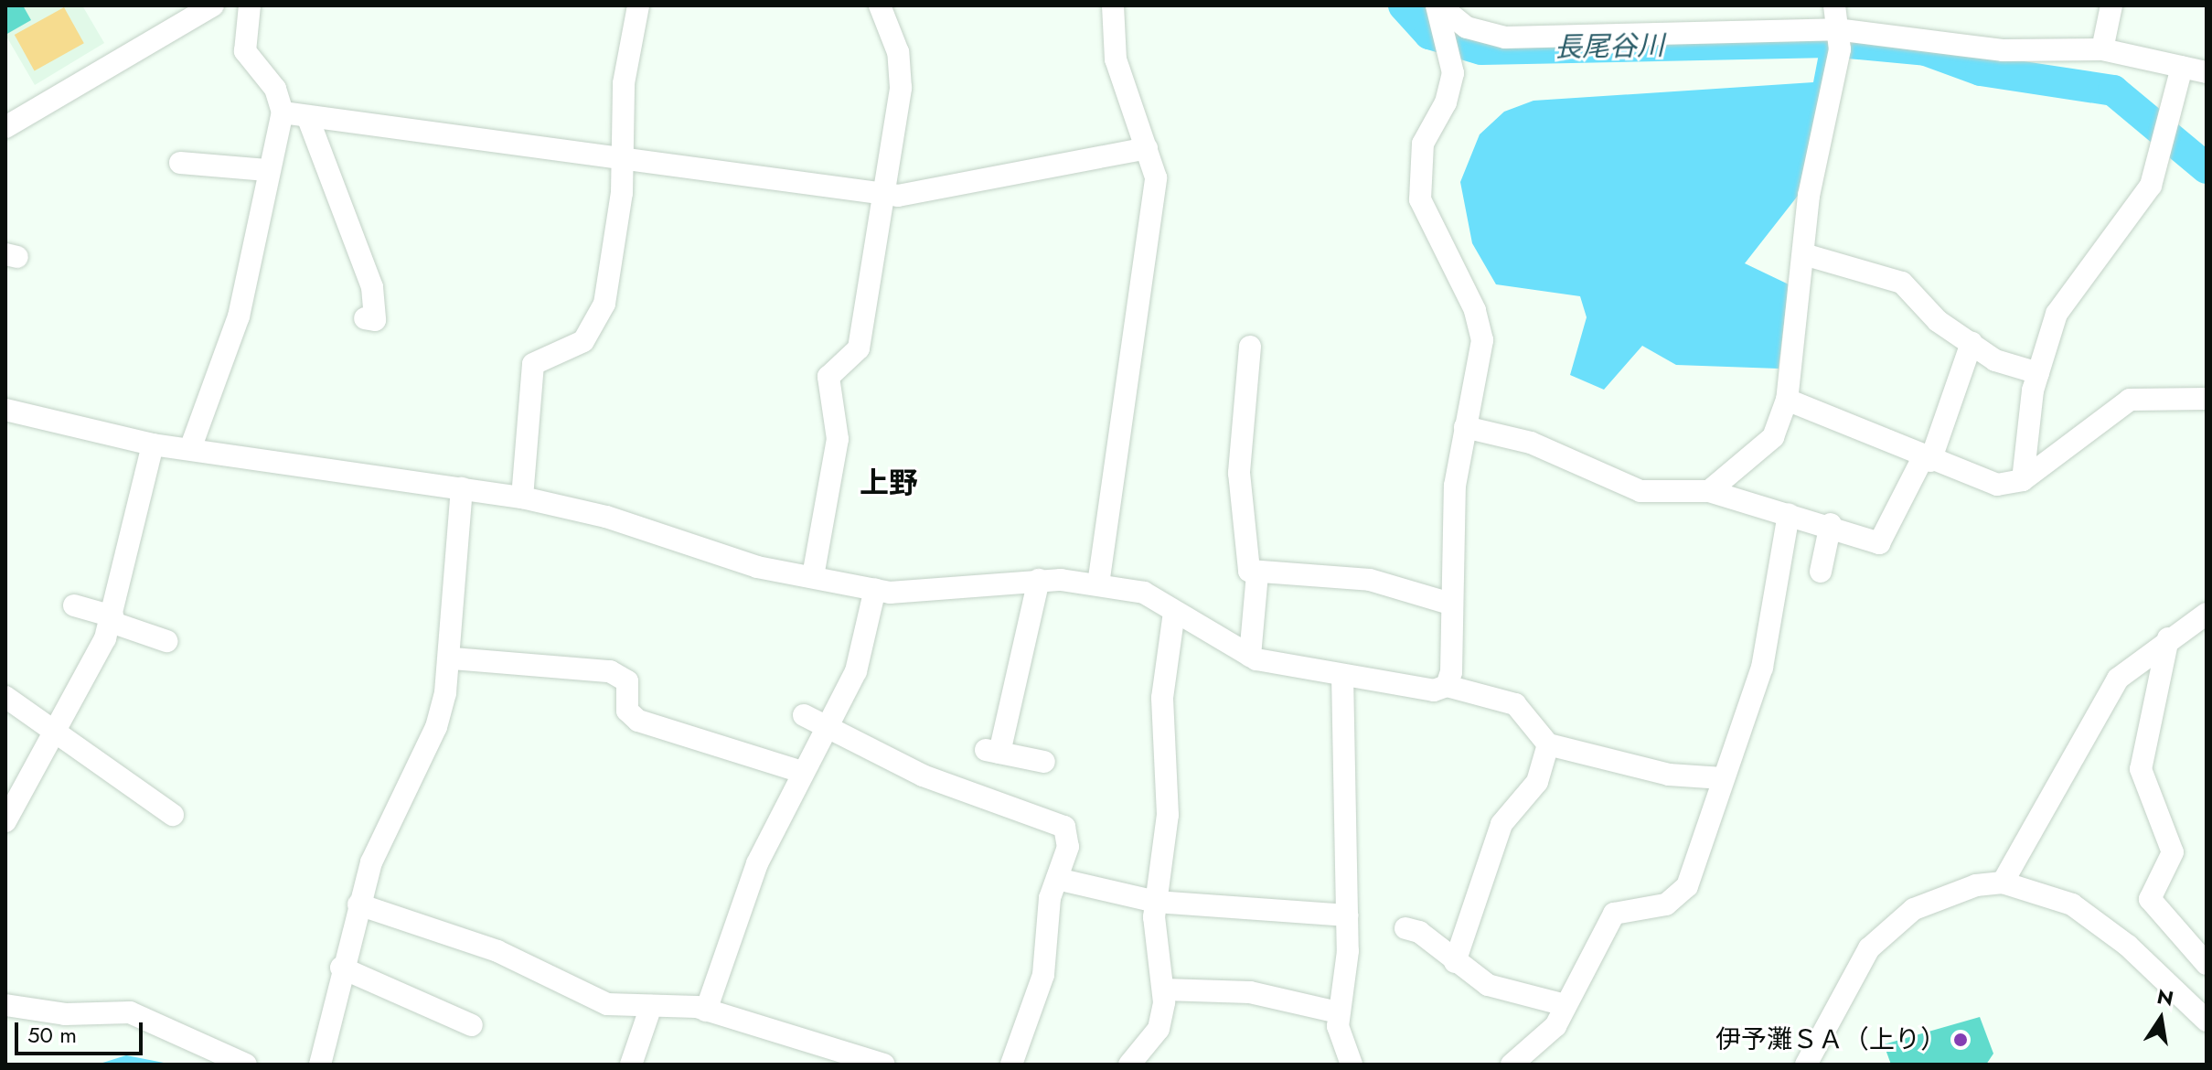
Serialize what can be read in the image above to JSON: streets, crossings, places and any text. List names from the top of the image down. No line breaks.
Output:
{"districts":["上野"],"water":["長尾谷川"],"places":["伊予灘ＳＡ（上り）"],"scale_bar":"50 m","north":"top"}
